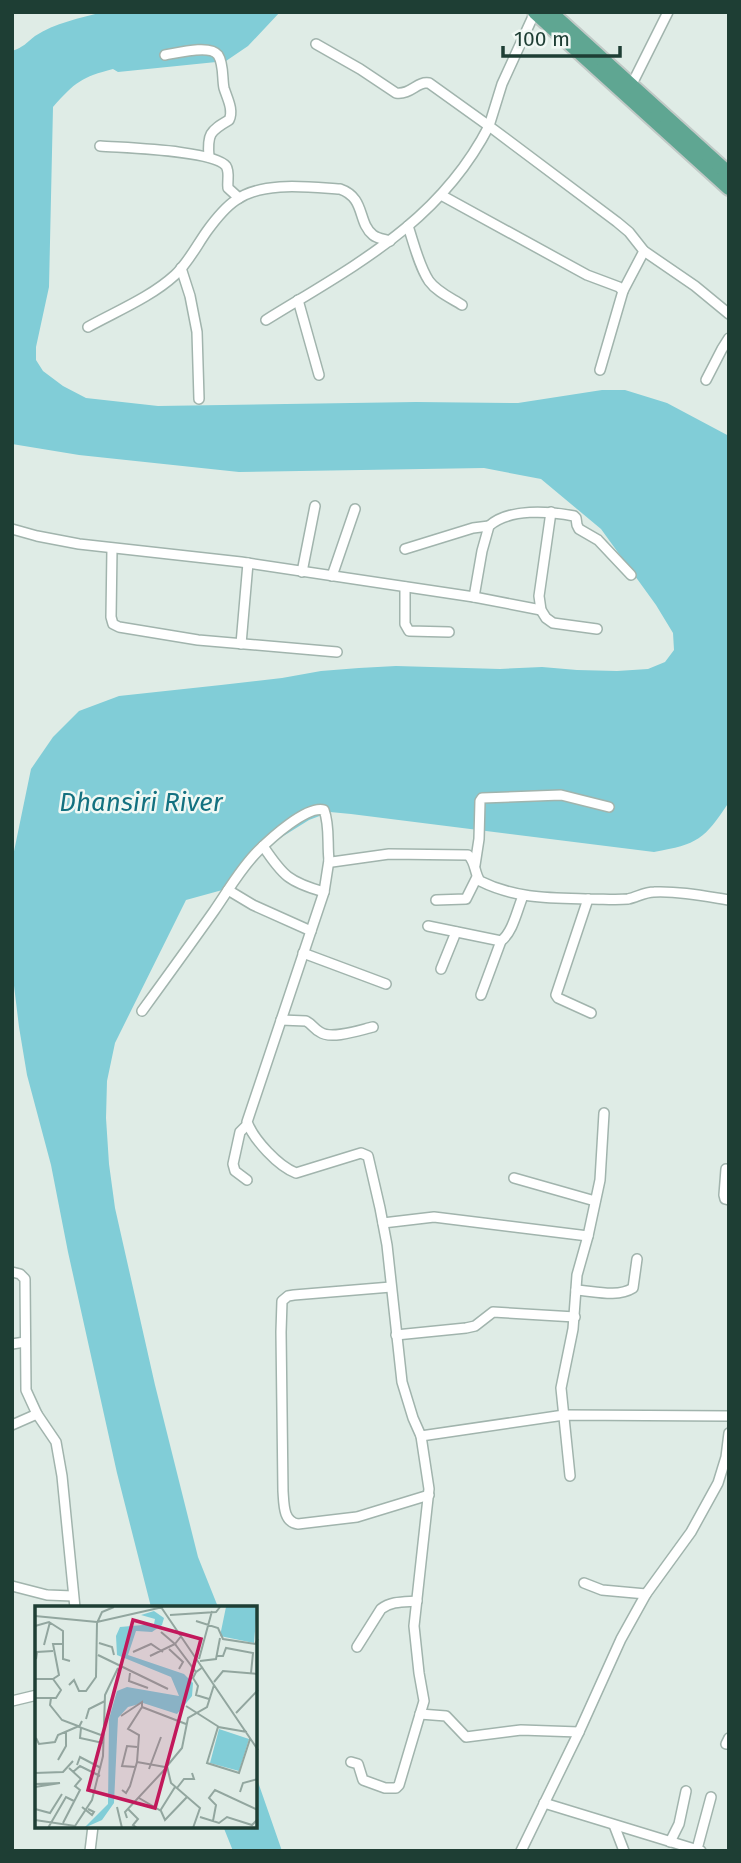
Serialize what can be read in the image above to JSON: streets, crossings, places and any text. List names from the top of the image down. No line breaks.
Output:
{"water":["Dhansiri River"],"scale_bar":"100 m"}
